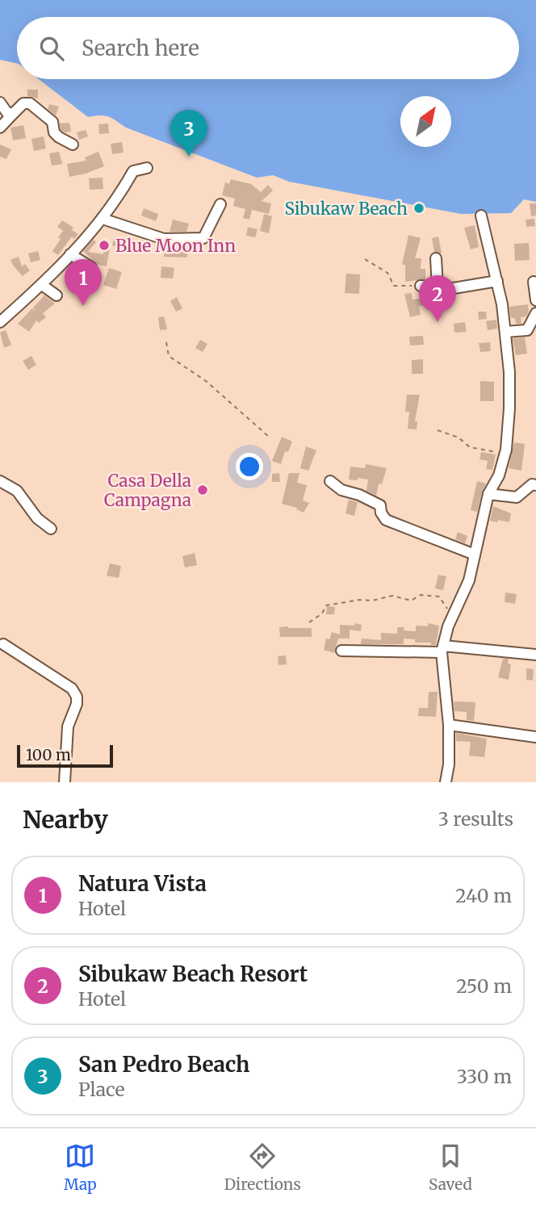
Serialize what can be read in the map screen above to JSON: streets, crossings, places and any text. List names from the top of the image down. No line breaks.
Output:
{"places":["Sibukaw Beach","Blue Moon Inn","Casa Della Campagna"],"scale_bar":"100 m","north":"top right","page":{"search":"Search here","pins":["3","1","2"],"scale":"100 m","heading":["Nearby","3 results"],"list":[{"mark":"1","name":"Natura Vista","note":"Hotel","value":"240 m"},{"mark":"2","name":"Sibukaw Beach Resort","note":"Hotel","value":"250 m"},{"mark":"3","name":"San Pedro Beach","note":"Place","value":"330 m"}],"nav":["Map","Directions","Saved"]}}
